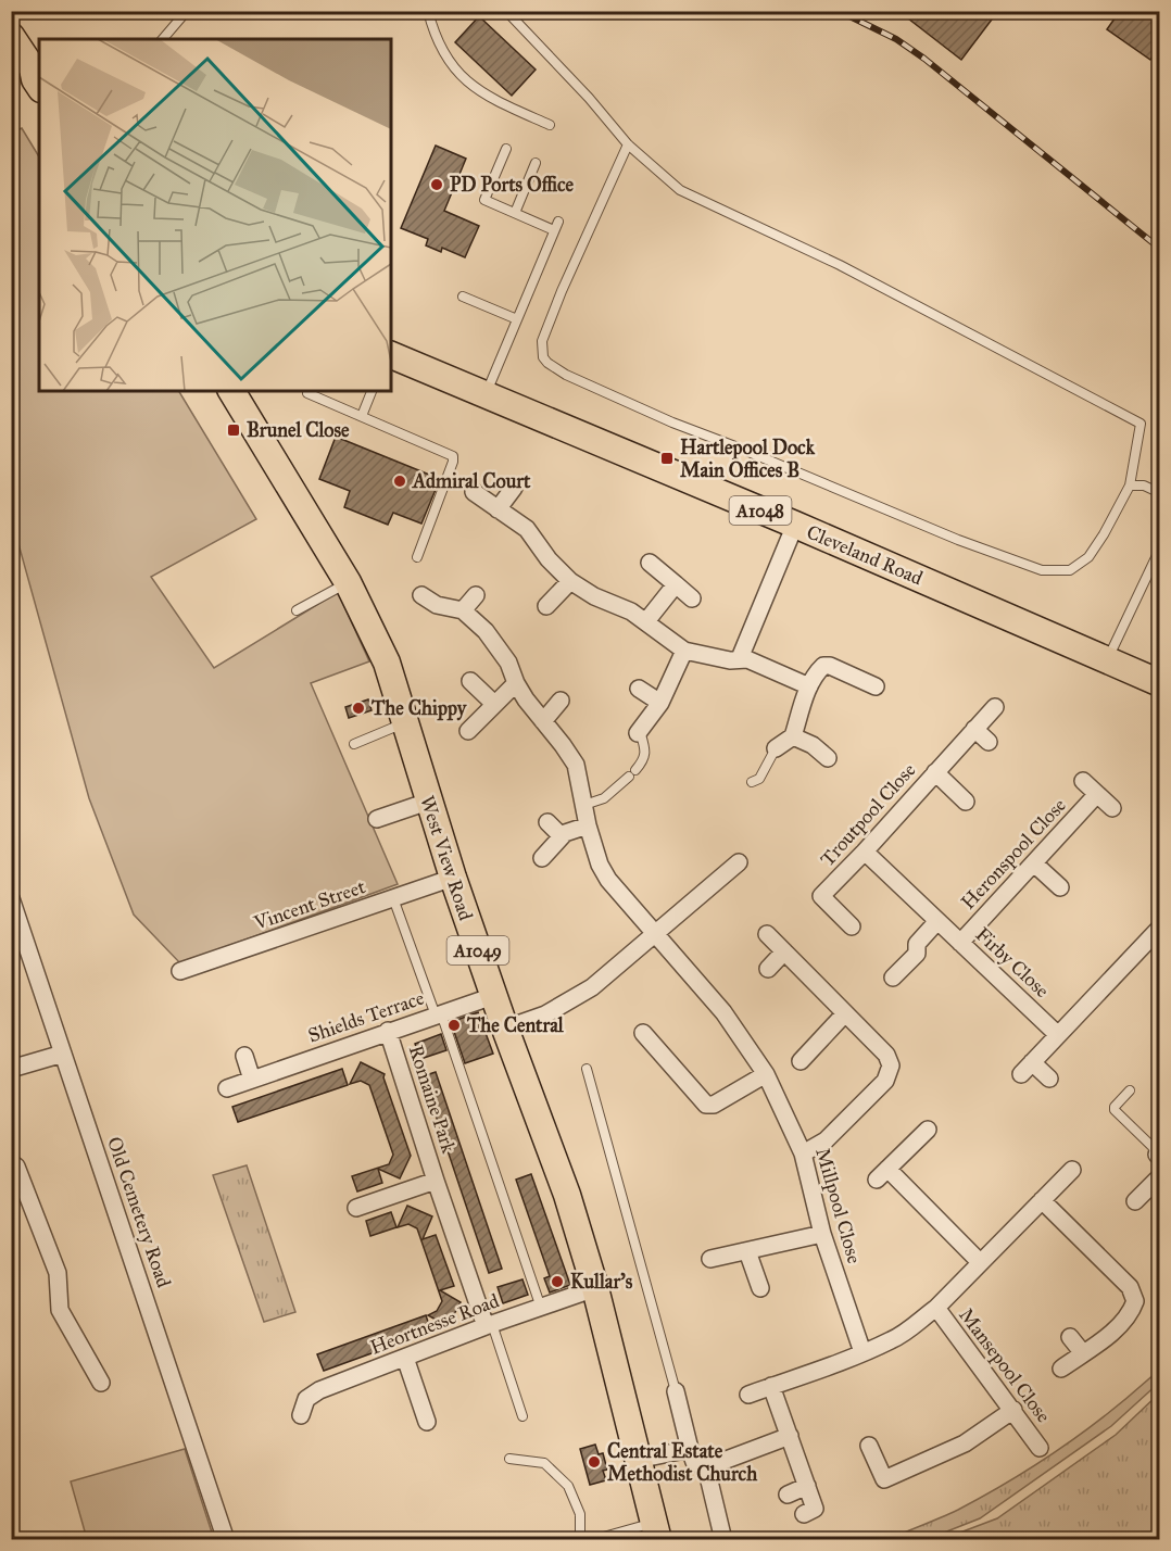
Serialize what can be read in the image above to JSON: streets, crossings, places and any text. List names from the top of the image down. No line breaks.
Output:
{"streets":{"main road":["A1048","Cleveland Road","West View Road","A1049"],"street":["Troutpool Close","Heronspool Close","Vincent Street","Firby Close","Shields Terrace","Romaine Park","Millpool Close","Old Cemetery Road","Heortnesse Road","Mansepool Close"]},"crossings":[["Troutpool Close","Firby Close"],["Heronspool Close","Firby Close"],["West View Road","Vincent Street"],["West View Road","Shields Terrace"],["West View Road","Heortnesse Road"],["Shields Terrace","Romaine Park"],["Romaine Park","Heortnesse Road"]],"places":{"other":["PD Ports Office","Admiral Court","The Chippy","The Central","Kullar's","Central Estate Methodist Church"],"transit":["Brunel Close","Hartlepool Dock Main Offices B"]}}
